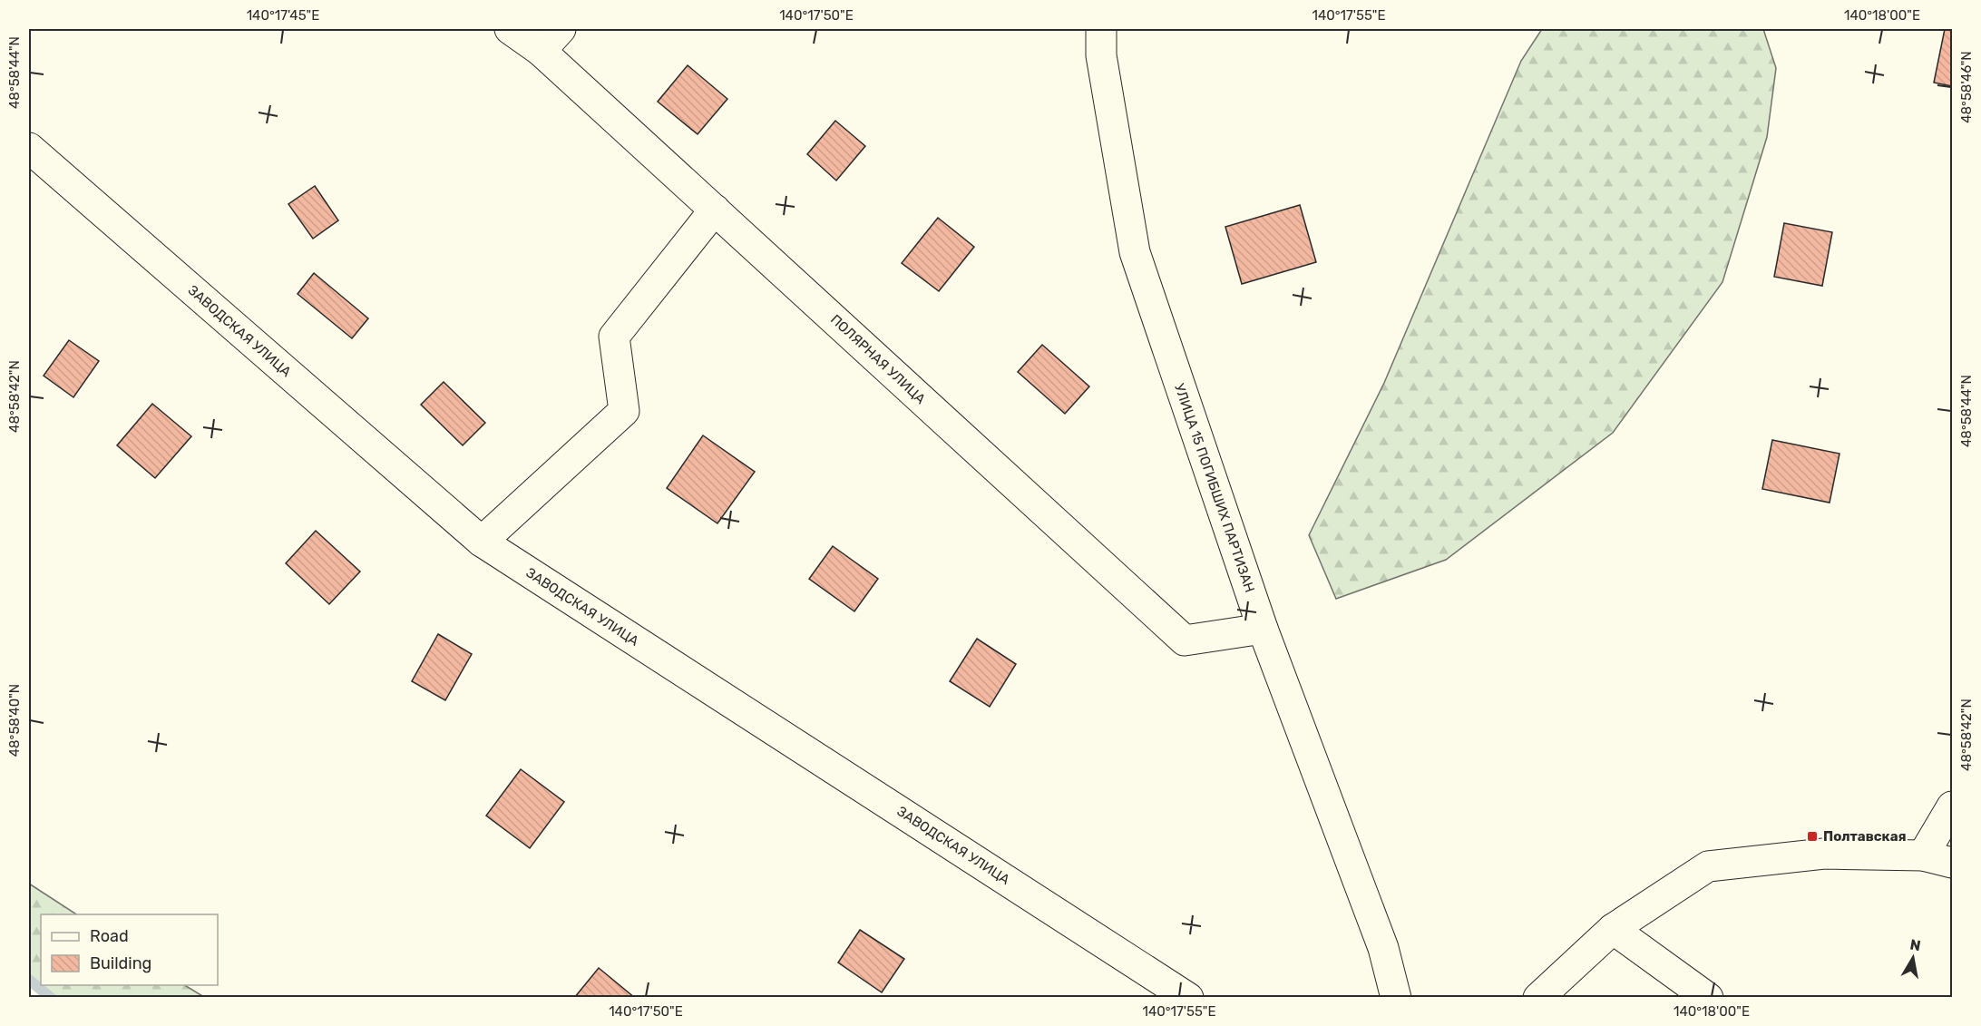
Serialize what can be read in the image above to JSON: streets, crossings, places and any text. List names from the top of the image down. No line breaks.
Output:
{"streets":{"street":["ЗАВОДСКАЯ УЛИЦА","ПОЛЯРНАЯ УЛИЦА","УЛИЦА 15 ПОГИБШИХ ПАРТИЗАН"]},"crossings":[["ПОЛЯРНАЯ УЛИЦА","УЛИЦА 15 ПОГИБШИХ ПАРТИЗАН"]],"places":{"transit":["Полтавская"]},"legend":["Road","Building"],"north":"top","coordinates":["140°17'45\"E","140°17'50\"E","140°17'55\"E","140°18'00\"E","48°58'44\"N","48°58'46\"N","48°58'42\"N","48°58'40\"N"]}
